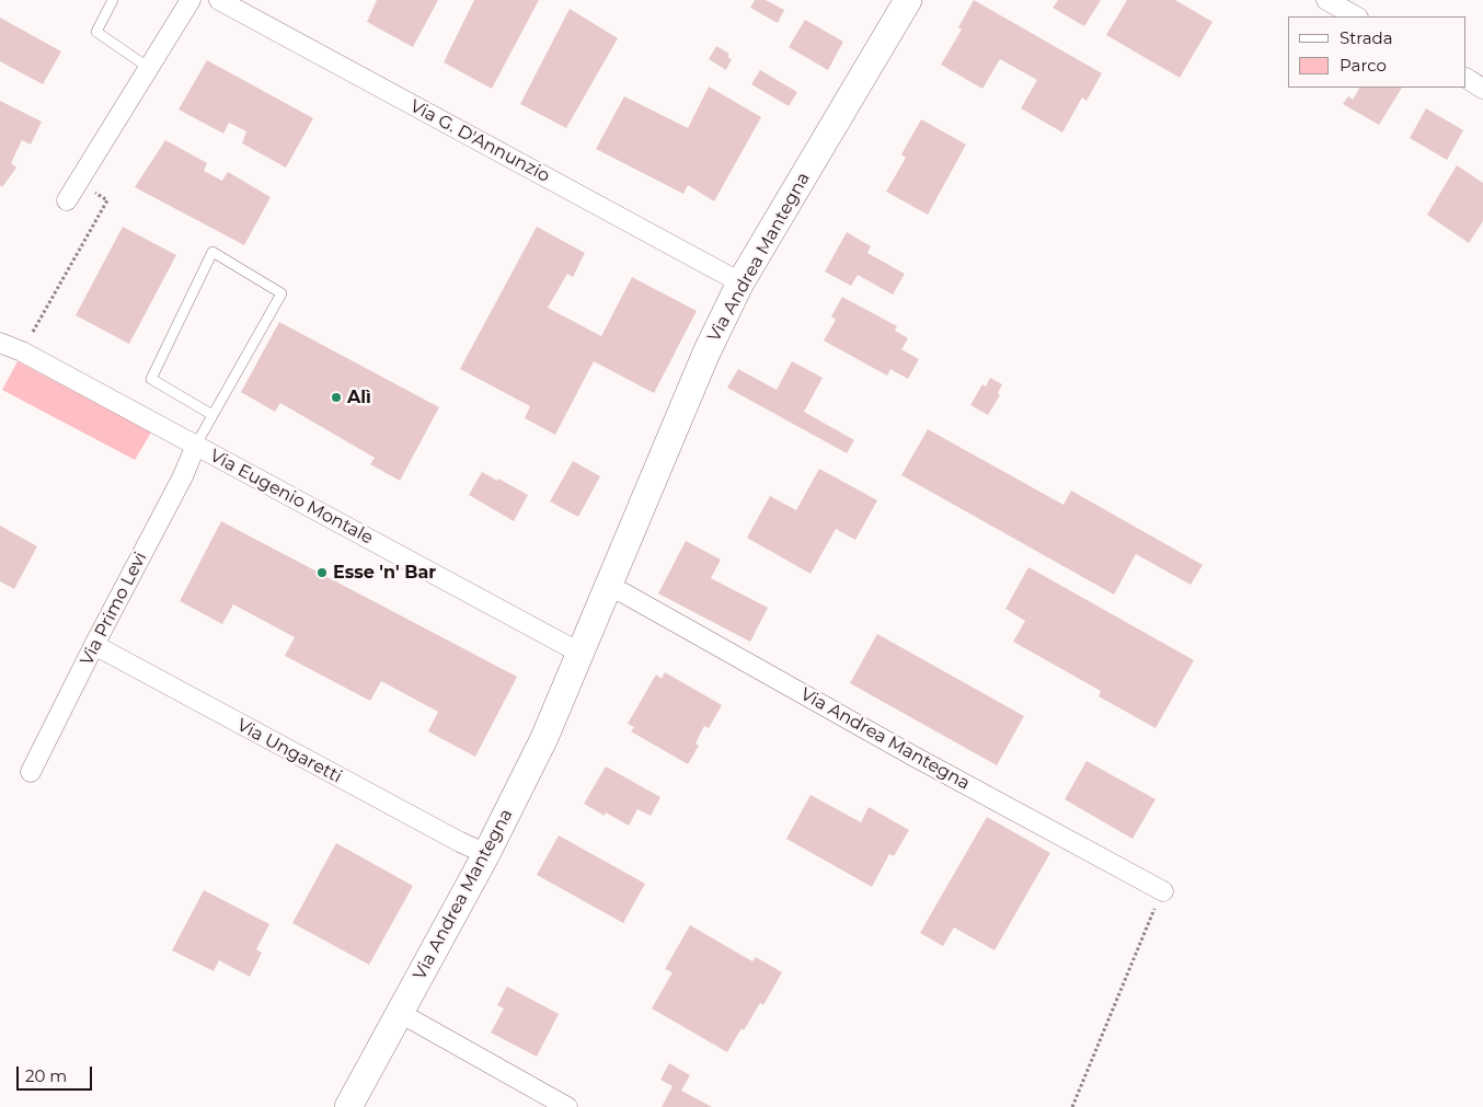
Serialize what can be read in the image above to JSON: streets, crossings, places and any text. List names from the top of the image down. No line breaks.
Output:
{"streets":{"main road":["Via Andrea Mantegna"],"street":["Via G. D'Annunzio","Via Eugenio Montale","Via Primo Levi","Via Ungaretti"]},"crossings":[["Via G. D'Annunzio","Via Andrea Mantegna"],["Via Andrea Mantegna","Via Eugenio Montale"],["Via Andrea Mantegna","Via Ungaretti"],["Via Eugenio Montale","Via Primo Levi"],["Via Primo Levi","Via Ungaretti"]],"places":["Alì","Esse 'n' Bar"],"legend":["Strada","Parco"],"scale_bar":"20 m"}
